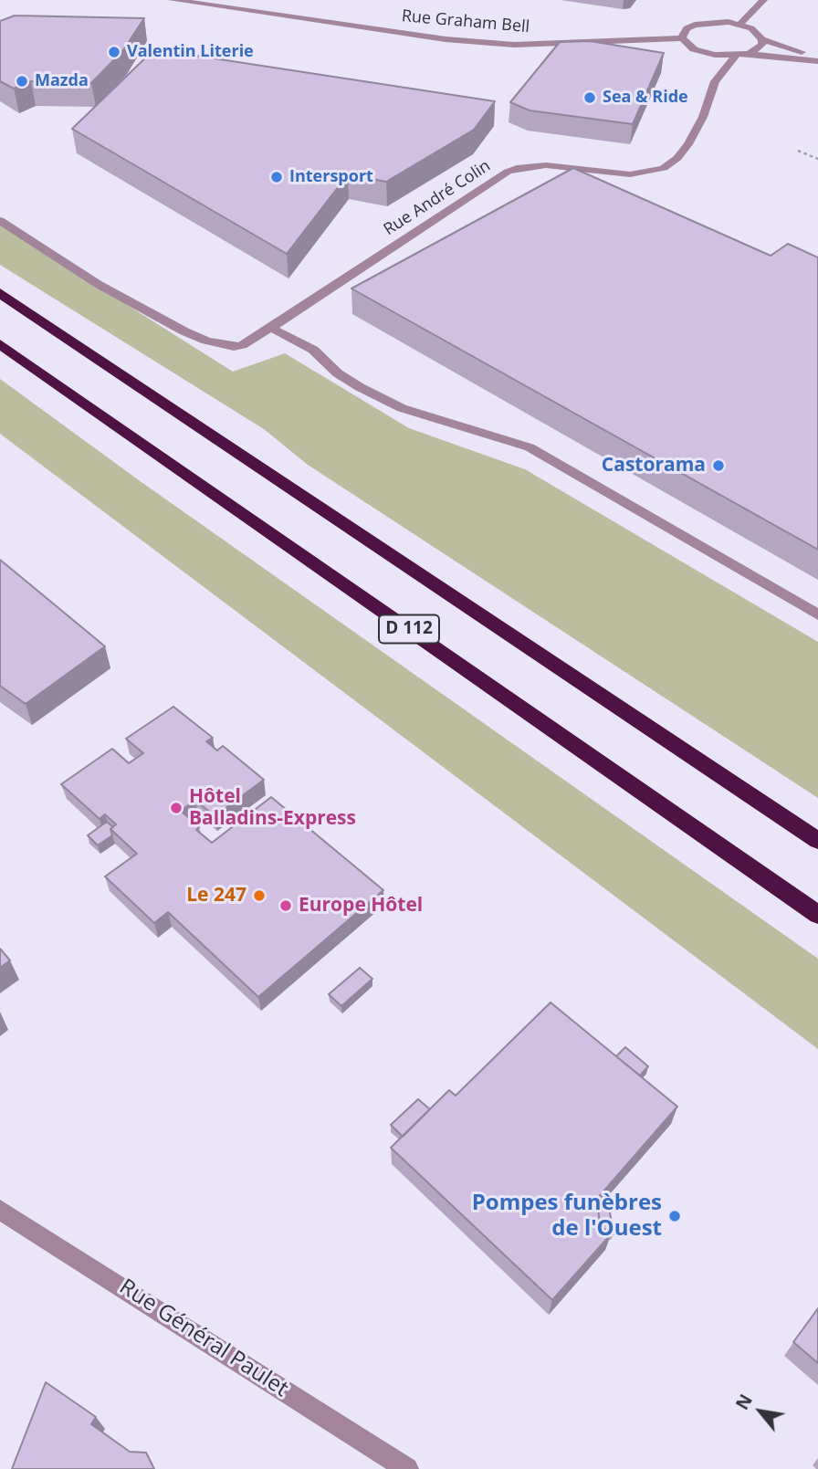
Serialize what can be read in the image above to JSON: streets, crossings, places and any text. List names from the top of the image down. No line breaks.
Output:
{"streets":{"highway":["D 112"],"street":["Rue Graham Bell","Rue André Colin","Rue Général Paulet"]},"places":["Valentin Literie","Mazda","Sea & Ride","Intersport","Castorama","Hôtel Balladins-Express","Le 247","Europe Hôtel","Pompes funèbres de l'Ouest"],"north":"top left"}
